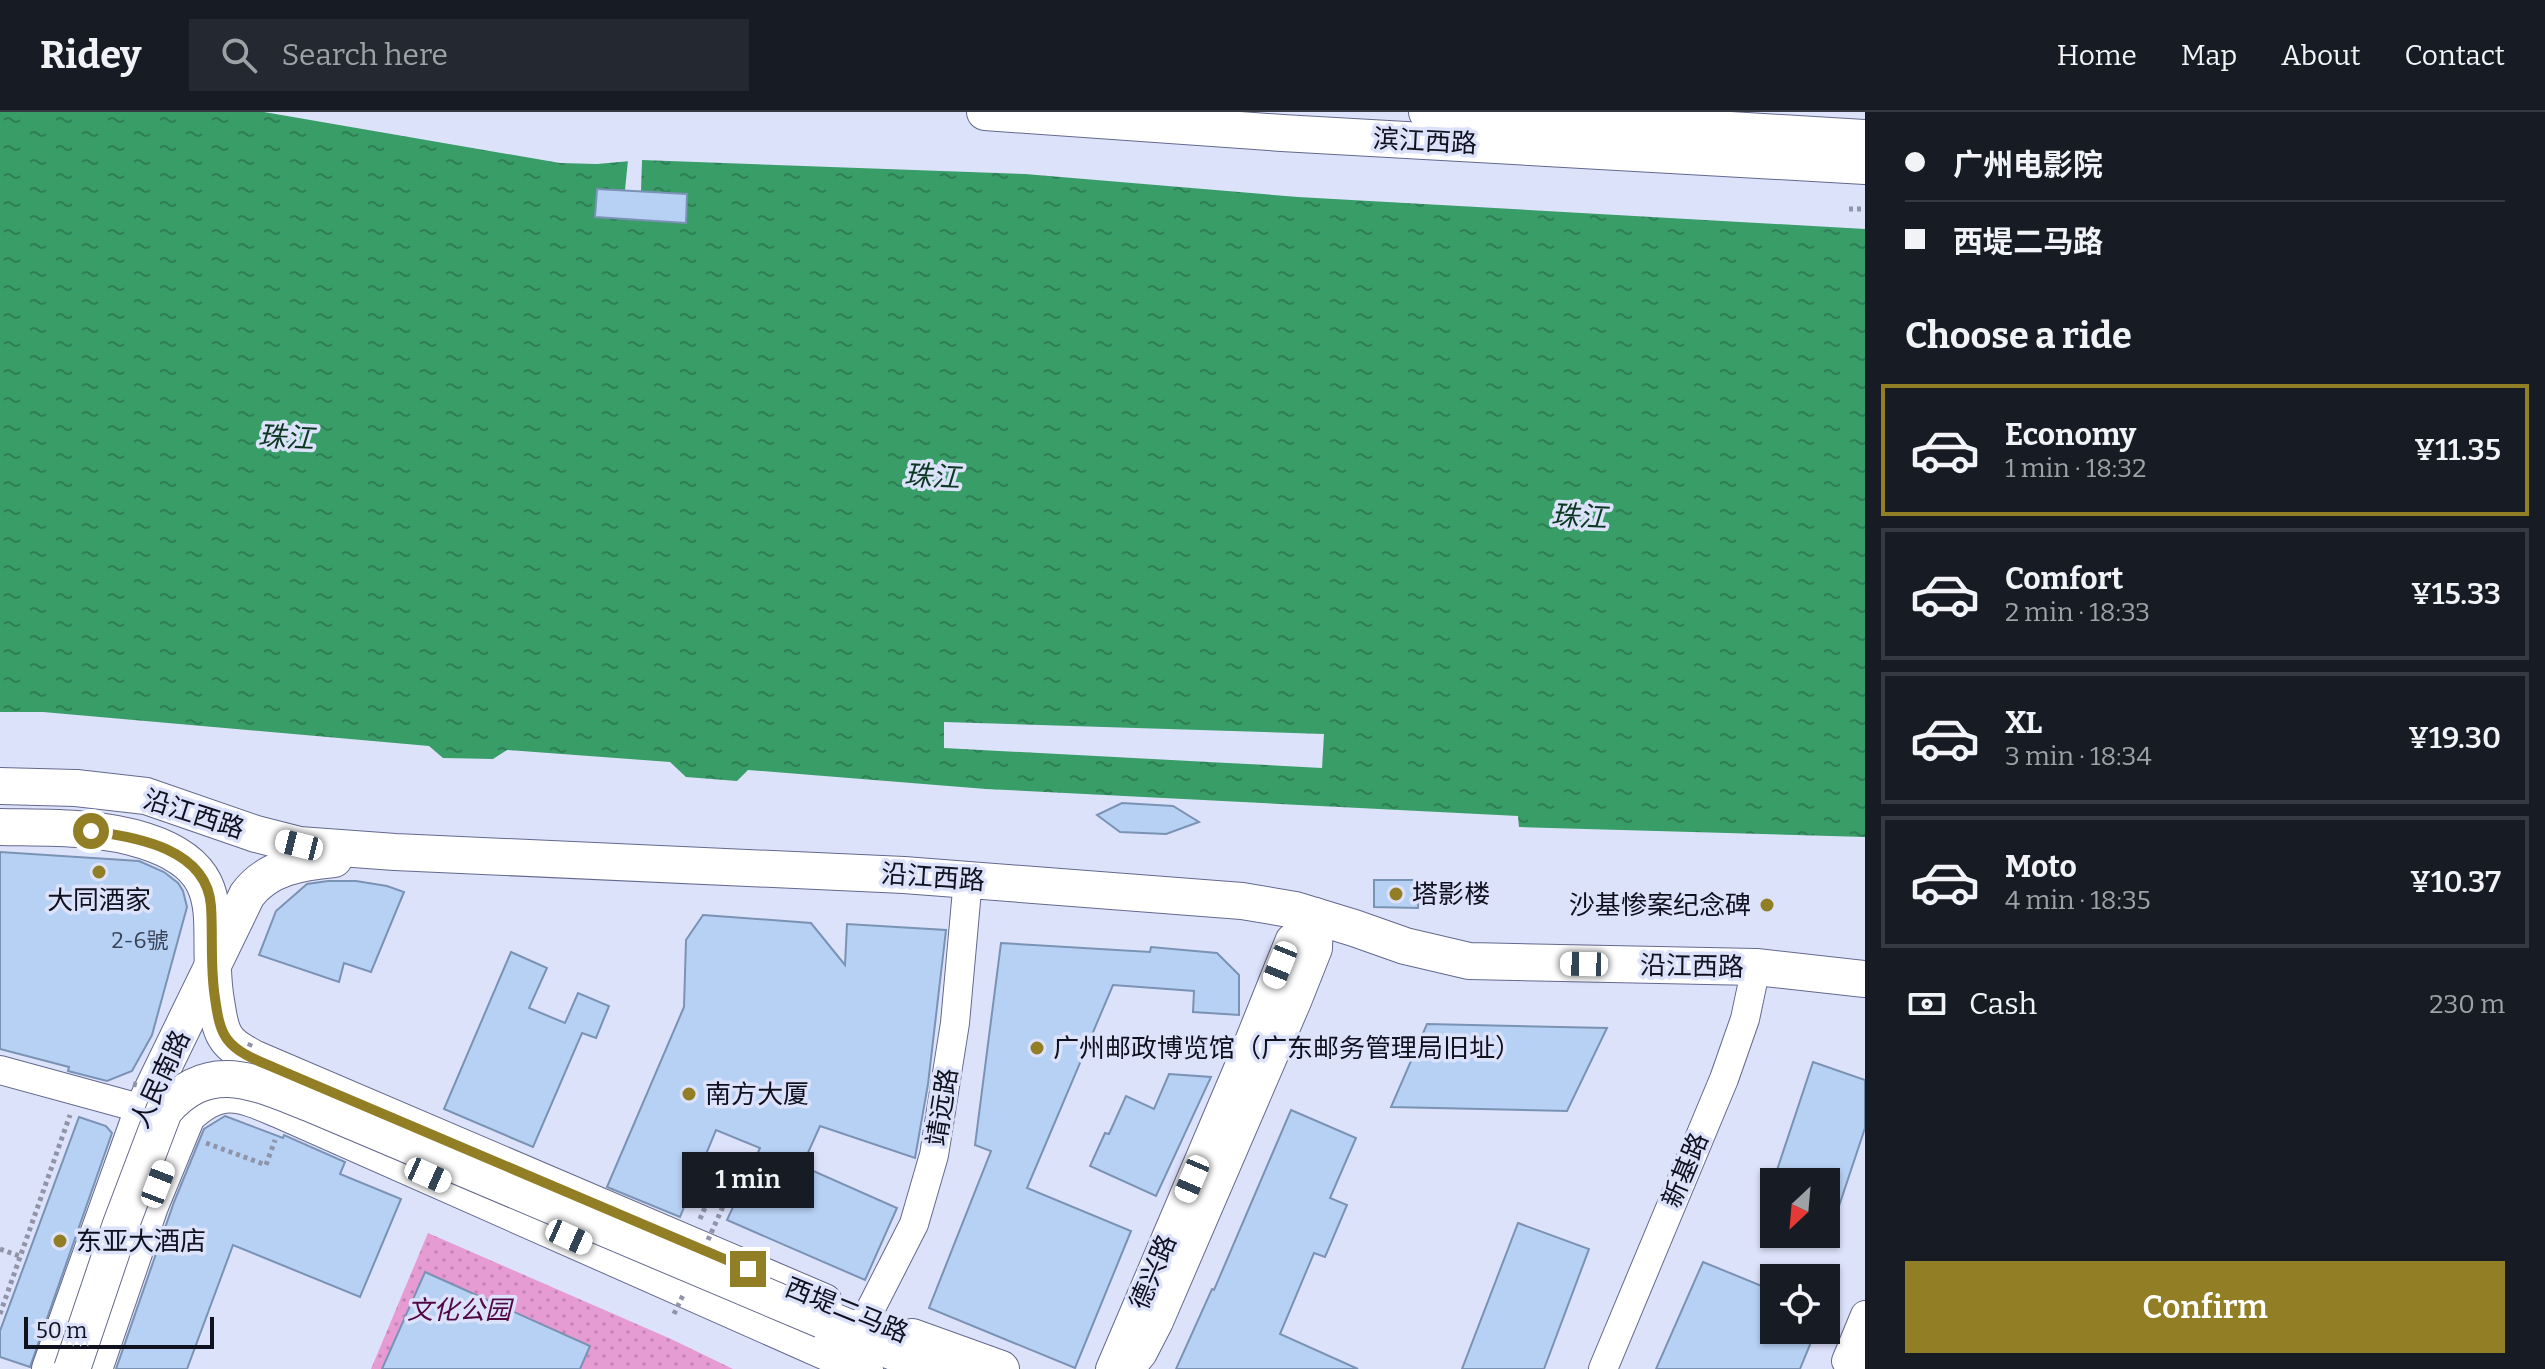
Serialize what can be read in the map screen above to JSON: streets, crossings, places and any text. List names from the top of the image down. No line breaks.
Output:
{"streets":{"main road":["滨江西路","沿江西路","人民南路","西堤二马路"],"street":["靖远路","新基路","德兴路"]},"crossings":[["沿江西路","人民南路"],["沿江西路","靖远路"],["沿江西路","新基路"],["沿江西路","德兴路"],["沿江西路","西堤二马路"],["人民南路","西堤二马路"],["靖远路","西堤二马路"]],"water":["珠江"],"parks":["文化公园"],"places":["大同酒家","塔影楼","沙基惨案纪念碑","广州邮政博览馆（广东邮务管理局旧址）","南方大厦","东亚大酒店"],"house_numbers":["2-6號"],"scale_bar":"50 m","north":"bottom left","page":{"header":"Ridey","search":"Search here","nav":["Home","Map","About","Contact"],"banner":["广州电影院","西堤二马路"],"heading":"Choose a ride","list":[{"name":"Economy","note":"1 min · 18:32","value":"¥11.35"},{"name":"Comfort","note":"2 min · 18:33","value":"¥15.33"},{"name":"XL","note":"3 min · 18:34","value":"¥19.30"},{"name":"Moto","note":"4 min · 18:35","value":"¥10.37"}],"pay":["Cash","230 m"],"bubble":"1 min","buttons":"Confirm","scale":"50 m"}}
